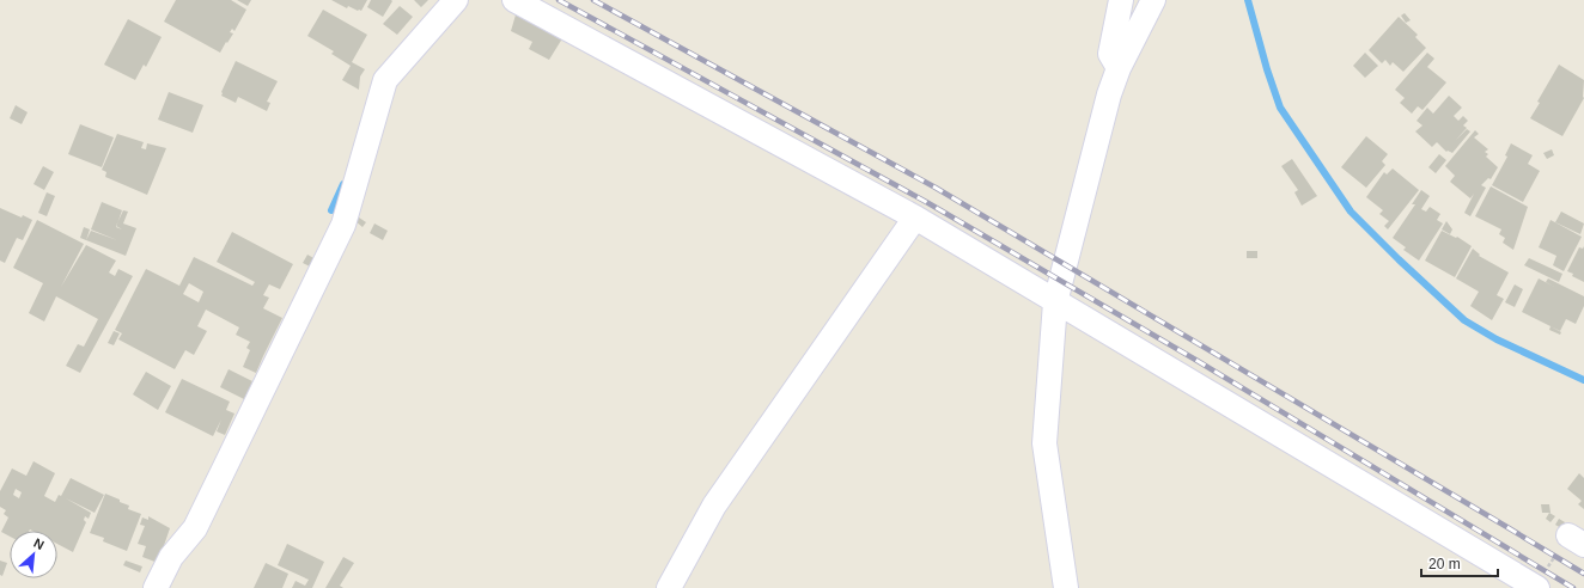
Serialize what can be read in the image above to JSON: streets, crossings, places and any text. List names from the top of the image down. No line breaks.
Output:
{"scale_bar":"20 m","north":"top right"}
